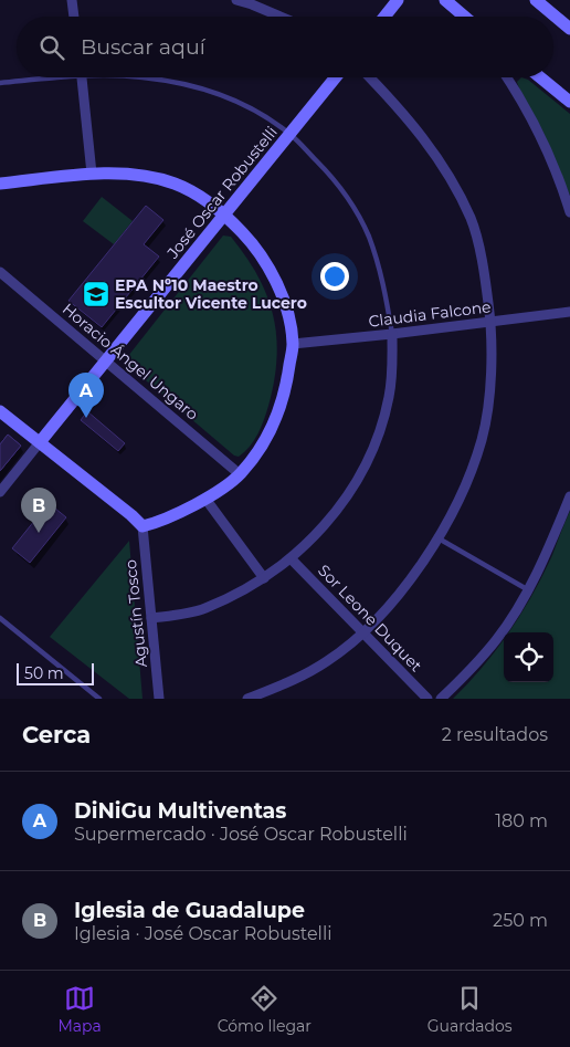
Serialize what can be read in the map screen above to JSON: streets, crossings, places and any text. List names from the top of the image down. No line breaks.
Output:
{"streets":{"street":["José Oscar Robustelli","Claudia Falcone","Horacio Ángel Ungaro","Agustín Tosco","Sor Leone Duquet"]},"crossings":[["José Oscar Robustelli","Horacio Ángel Ungaro"]],"places":{"school or university":["EPA Nº10 Maestro Escultor Vicente Lucero"]},"scale_bar":"50 m","page":{"search":"Buscar aquí","pins":["A","B"],"scale":"50 m","heading":["Cerca","2 resultados"],"list":[{"mark":"A","name":"DiNiGu Multiventas","note":"Supermercado · José Oscar Robustelli","value":"180 m"},{"mark":"B","name":"Iglesia de Guadalupe","note":"Iglesia · José Oscar Robustelli","value":"250 m"}],"nav":["Mapa","Cómo llegar","Guardados"]}}
